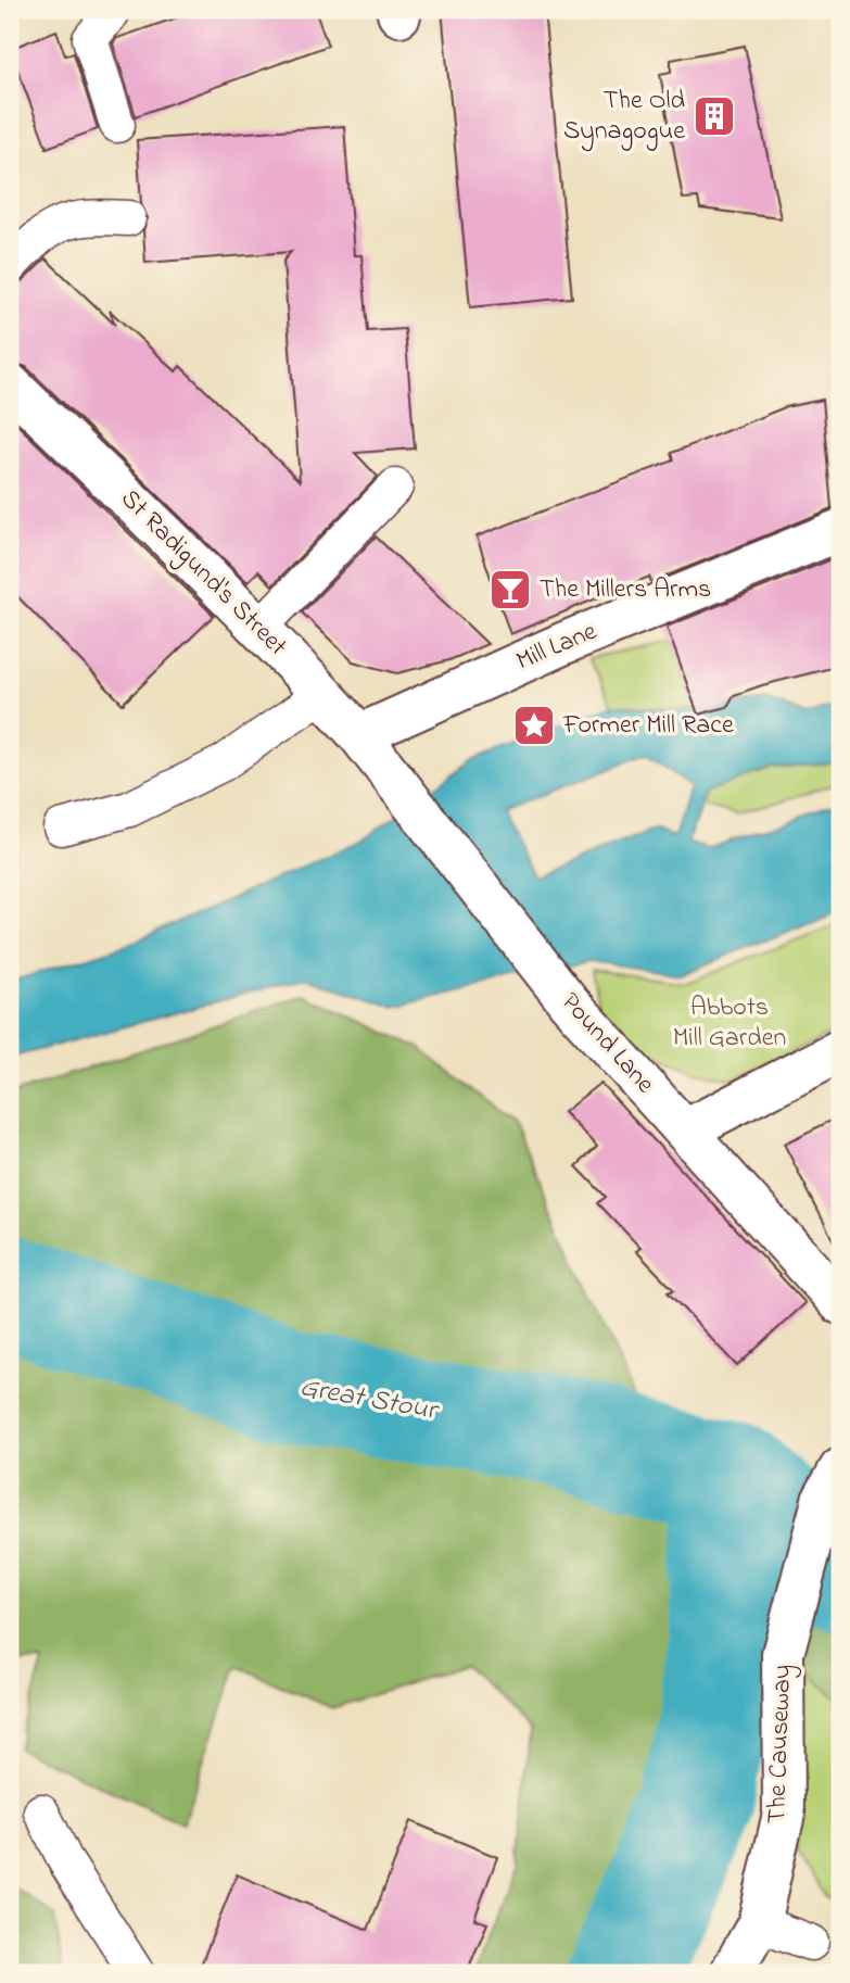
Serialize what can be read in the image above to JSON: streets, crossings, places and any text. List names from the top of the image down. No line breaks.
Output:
{"streets":{"street":["St Radigund's Street","Mill Lane","Pound Lane","The Causeway"]},"crossings":[["St Radigund's Street","Mill Lane"],["St Radigund's Street","Pound Lane"]],"water":["Great Stour"],"parks":["Abbots Mill Garden"],"places":{"building":["The Old Synagogue"],"bar":["The Millers Arms"],"place":["Former Mill Race"]}}
